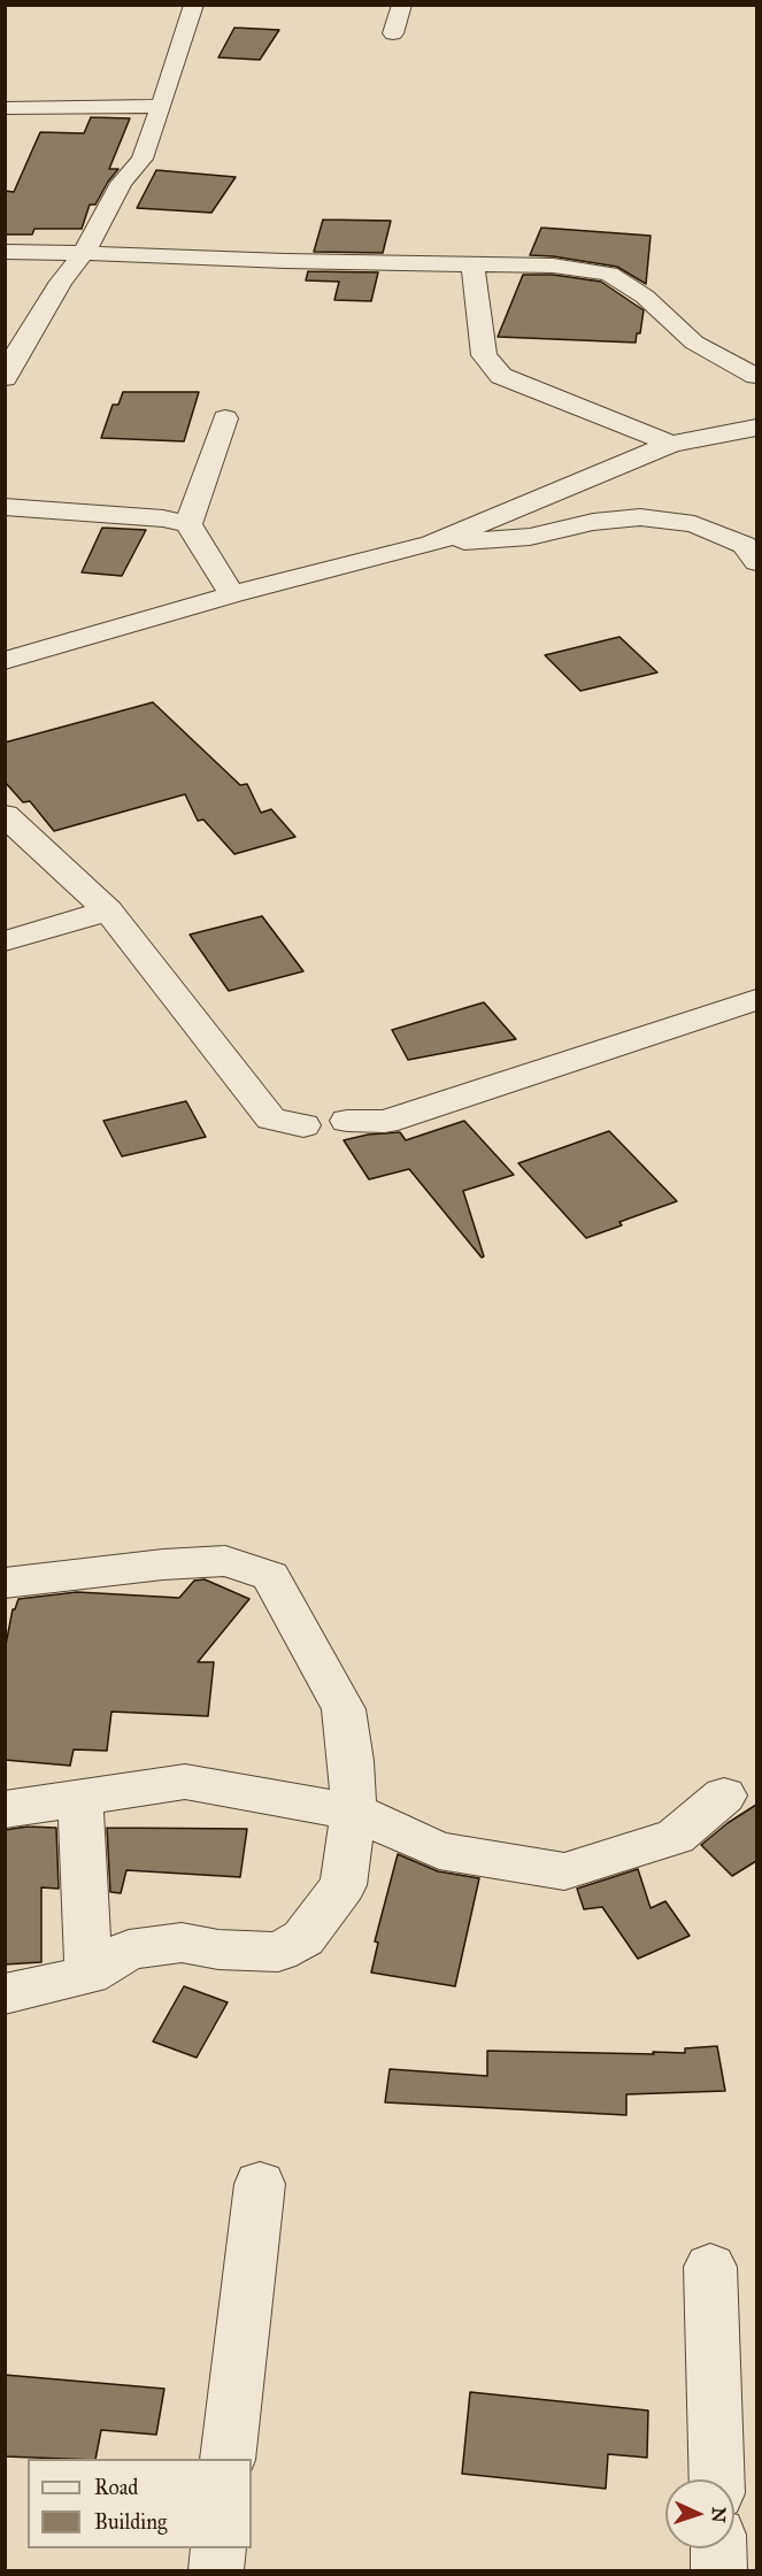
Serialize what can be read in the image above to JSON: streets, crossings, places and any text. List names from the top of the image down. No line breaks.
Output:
{"legend":["Road","Building"],"north":"right"}
